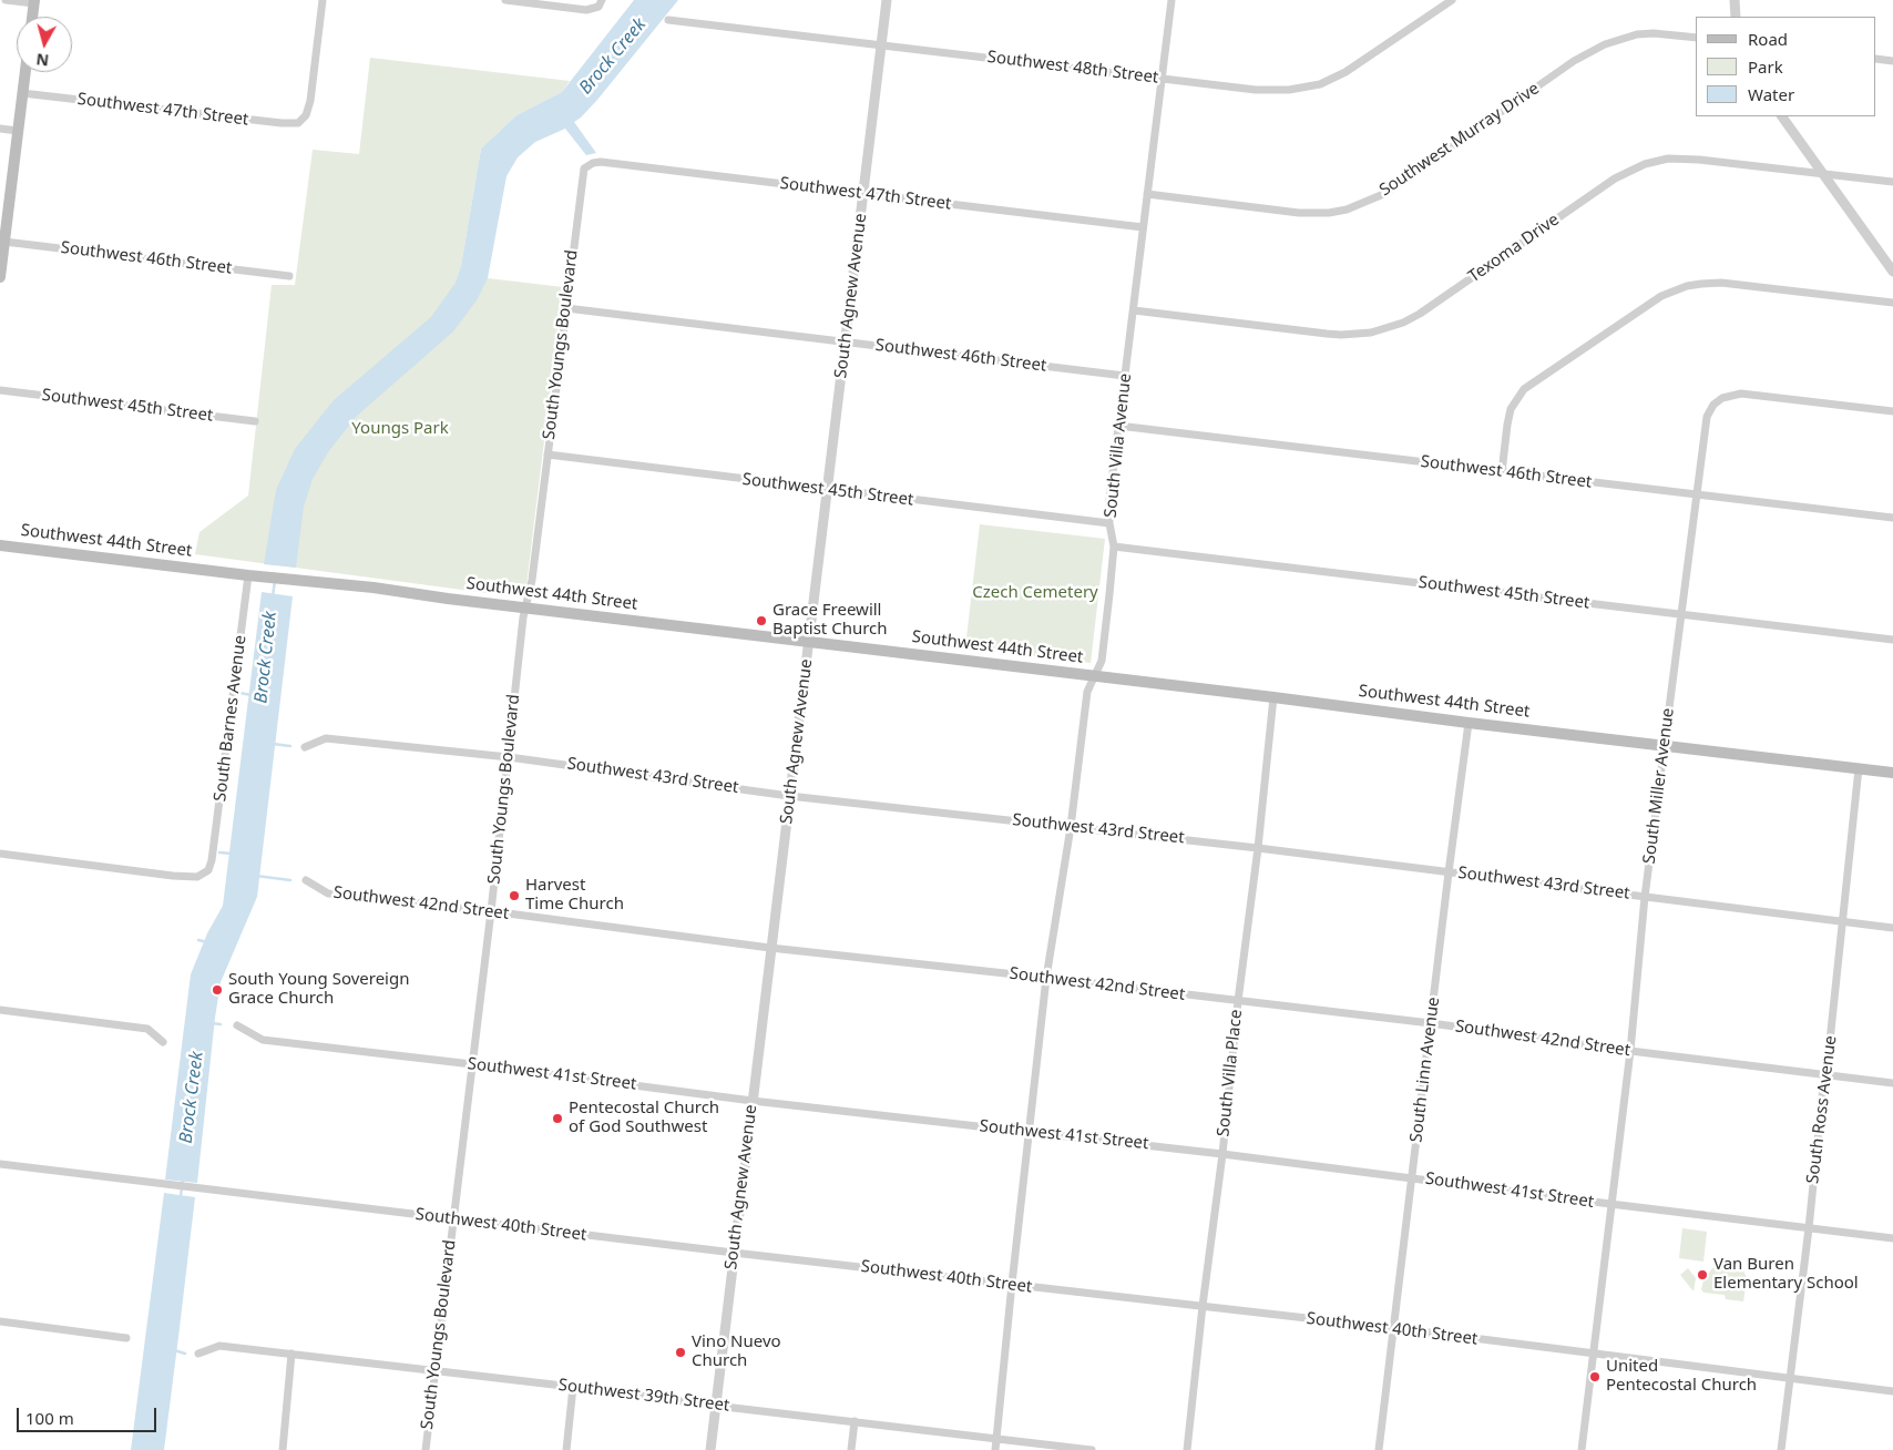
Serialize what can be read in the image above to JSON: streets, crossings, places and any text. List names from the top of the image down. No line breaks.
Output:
{"streets":{"main road":["Southwest 44th Street"],"street":["Southwest 48th Street","Southwest 47th Street","Southwest Murray Drive","Texoma Drive","Southwest 46th Street","South Agnew Avenue","South Youngs Boulevard","Southwest 45th Street","South Villa Avenue","South Barnes Avenue","Southwest 43rd Street","South Miller Avenue","Southwest 42nd Street","South Linn Avenue","South Villa Place","Southwest 41st Street","South Ross Avenue","Southwest 40th Street","Southwest 39th Street"]},"crossings":[["Southwest 48th Street","South Agnew Avenue"],["Southwest 48th Street","South Villa Avenue"],["Southwest 47th Street","South Agnew Avenue"],["Southwest 47th Street","South Youngs Boulevard"],["Southwest 47th Street","South Villa Avenue"],["Southwest Murray Drive","South Villa Avenue"],["Texoma Drive","South Villa Avenue"],["Southwest 46th Street","South Agnew Avenue"],["Southwest 46th Street","South Youngs Boulevard"],["Southwest 46th Street","South Villa Avenue"],["Southwest 46th Street","South Miller Avenue"],["South Agnew Avenue","Southwest 45th Street"],["South Agnew Avenue","Southwest 44th Street"],["South Agnew Avenue","Southwest 43rd Street"],["South Agnew Avenue","Southwest 42nd Street"],["South Agnew Avenue","Southwest 41st Street"],["South Agnew Avenue","Southwest 40th Street"],["South Agnew Avenue","Southwest 39th Street"],["South Youngs Boulevard","Southwest 45th Street"],["South Youngs Boulevard","Southwest 44th Street"],["South Youngs Boulevard","Southwest 43rd Street"],["South Youngs Boulevard","Southwest 42nd Street"],["South Youngs Boulevard","Southwest 41st Street"],["South Youngs Boulevard","Southwest 40th Street"],["South Youngs Boulevard","Southwest 39th Street"],["Southwest 45th Street","South Villa Avenue"],["Southwest 45th Street","South Miller Avenue"],["South Villa Avenue","Southwest 44th Street"],["South Villa Avenue","Southwest 43rd Street"],["South Villa Avenue","Southwest 42nd Street"],["South Villa Avenue","Southwest 41st Street"],["South Villa Avenue","Southwest 40th Street"],["South Villa Avenue","Southwest 39th Street"],["Southwest 44th Street","South Barnes Avenue"],["Southwest 44th Street","South Miller Avenue"],["Southwest 44th Street","South Linn Avenue"],["Southwest 44th Street","South Villa Place"],["Southwest 44th Street","South Ross Avenue"],["Southwest 43rd Street","South Miller Avenue"],["Southwest 43rd Street","South Linn Avenue"],["Southwest 43rd Street","South Villa Place"],["Southwest 43rd Street","South Ross Avenue"],["South Miller Avenue","Southwest 42nd Street"],["South Miller Avenue","Southwest 41st Street"],["South Miller Avenue","Southwest 40th Street"],["Southwest 42nd Street","South Linn Avenue"],["Southwest 42nd Street","South Villa Place"],["Southwest 42nd Street","South Ross Avenue"],["South Linn Avenue","Southwest 41st Street"],["South Linn Avenue","Southwest 40th Street"],["South Villa Place","Southwest 41st Street"],["South Villa Place","Southwest 40th Street"],["Southwest 41st Street","South Ross Avenue"],["South Ross Avenue","Southwest 40th Street"]],"water":["Brock Creek"],"parks":["Youngs Park","Czech Cemetery"],"places":["Grace Freewill Baptist Church","Harvest Time Church","South Young Sovereign Grace Church","Pentecostal Church of God Southwest","Van Buren Elementary School","Vino Nuevo Church","United Pentecostal Church"],"legend":["Road","Park","Water"],"scale_bar":"100 m","north":"bottom"}
